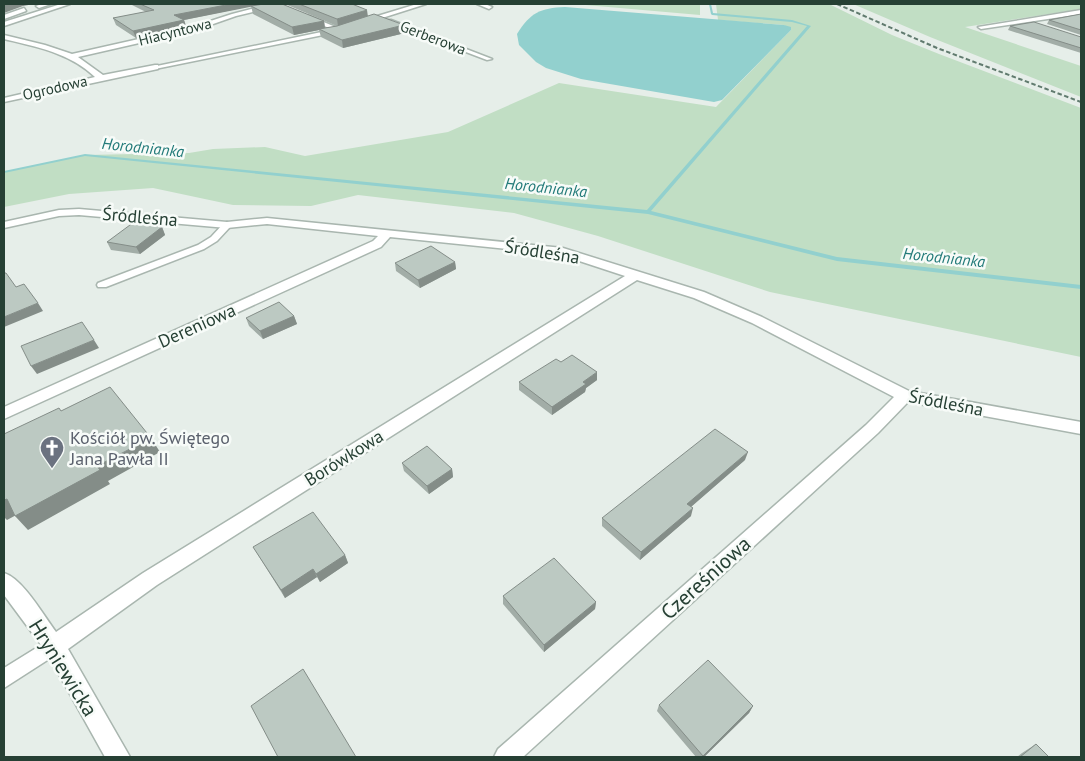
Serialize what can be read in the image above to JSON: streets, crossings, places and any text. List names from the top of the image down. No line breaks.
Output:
{"streets":{"street":["Hiacyntowa","Ogrodowa","Śródleśna","Dereniowa","Borówkowa","Czereśniowa","Hryniewicka"],"lane":["Gerberowa"]},"crossings":[["Hiacyntowa","Ogrodowa"],["Śródleśna","Dereniowa"],["Śródleśna","Borówkowa"],["Śródleśna","Czereśniowa"],["Borówkowa","Hryniewicka"]],"water":["Horodnianka"],"places":{"church":["Kościół pw. Świętego Jana Pawła II"]}}
